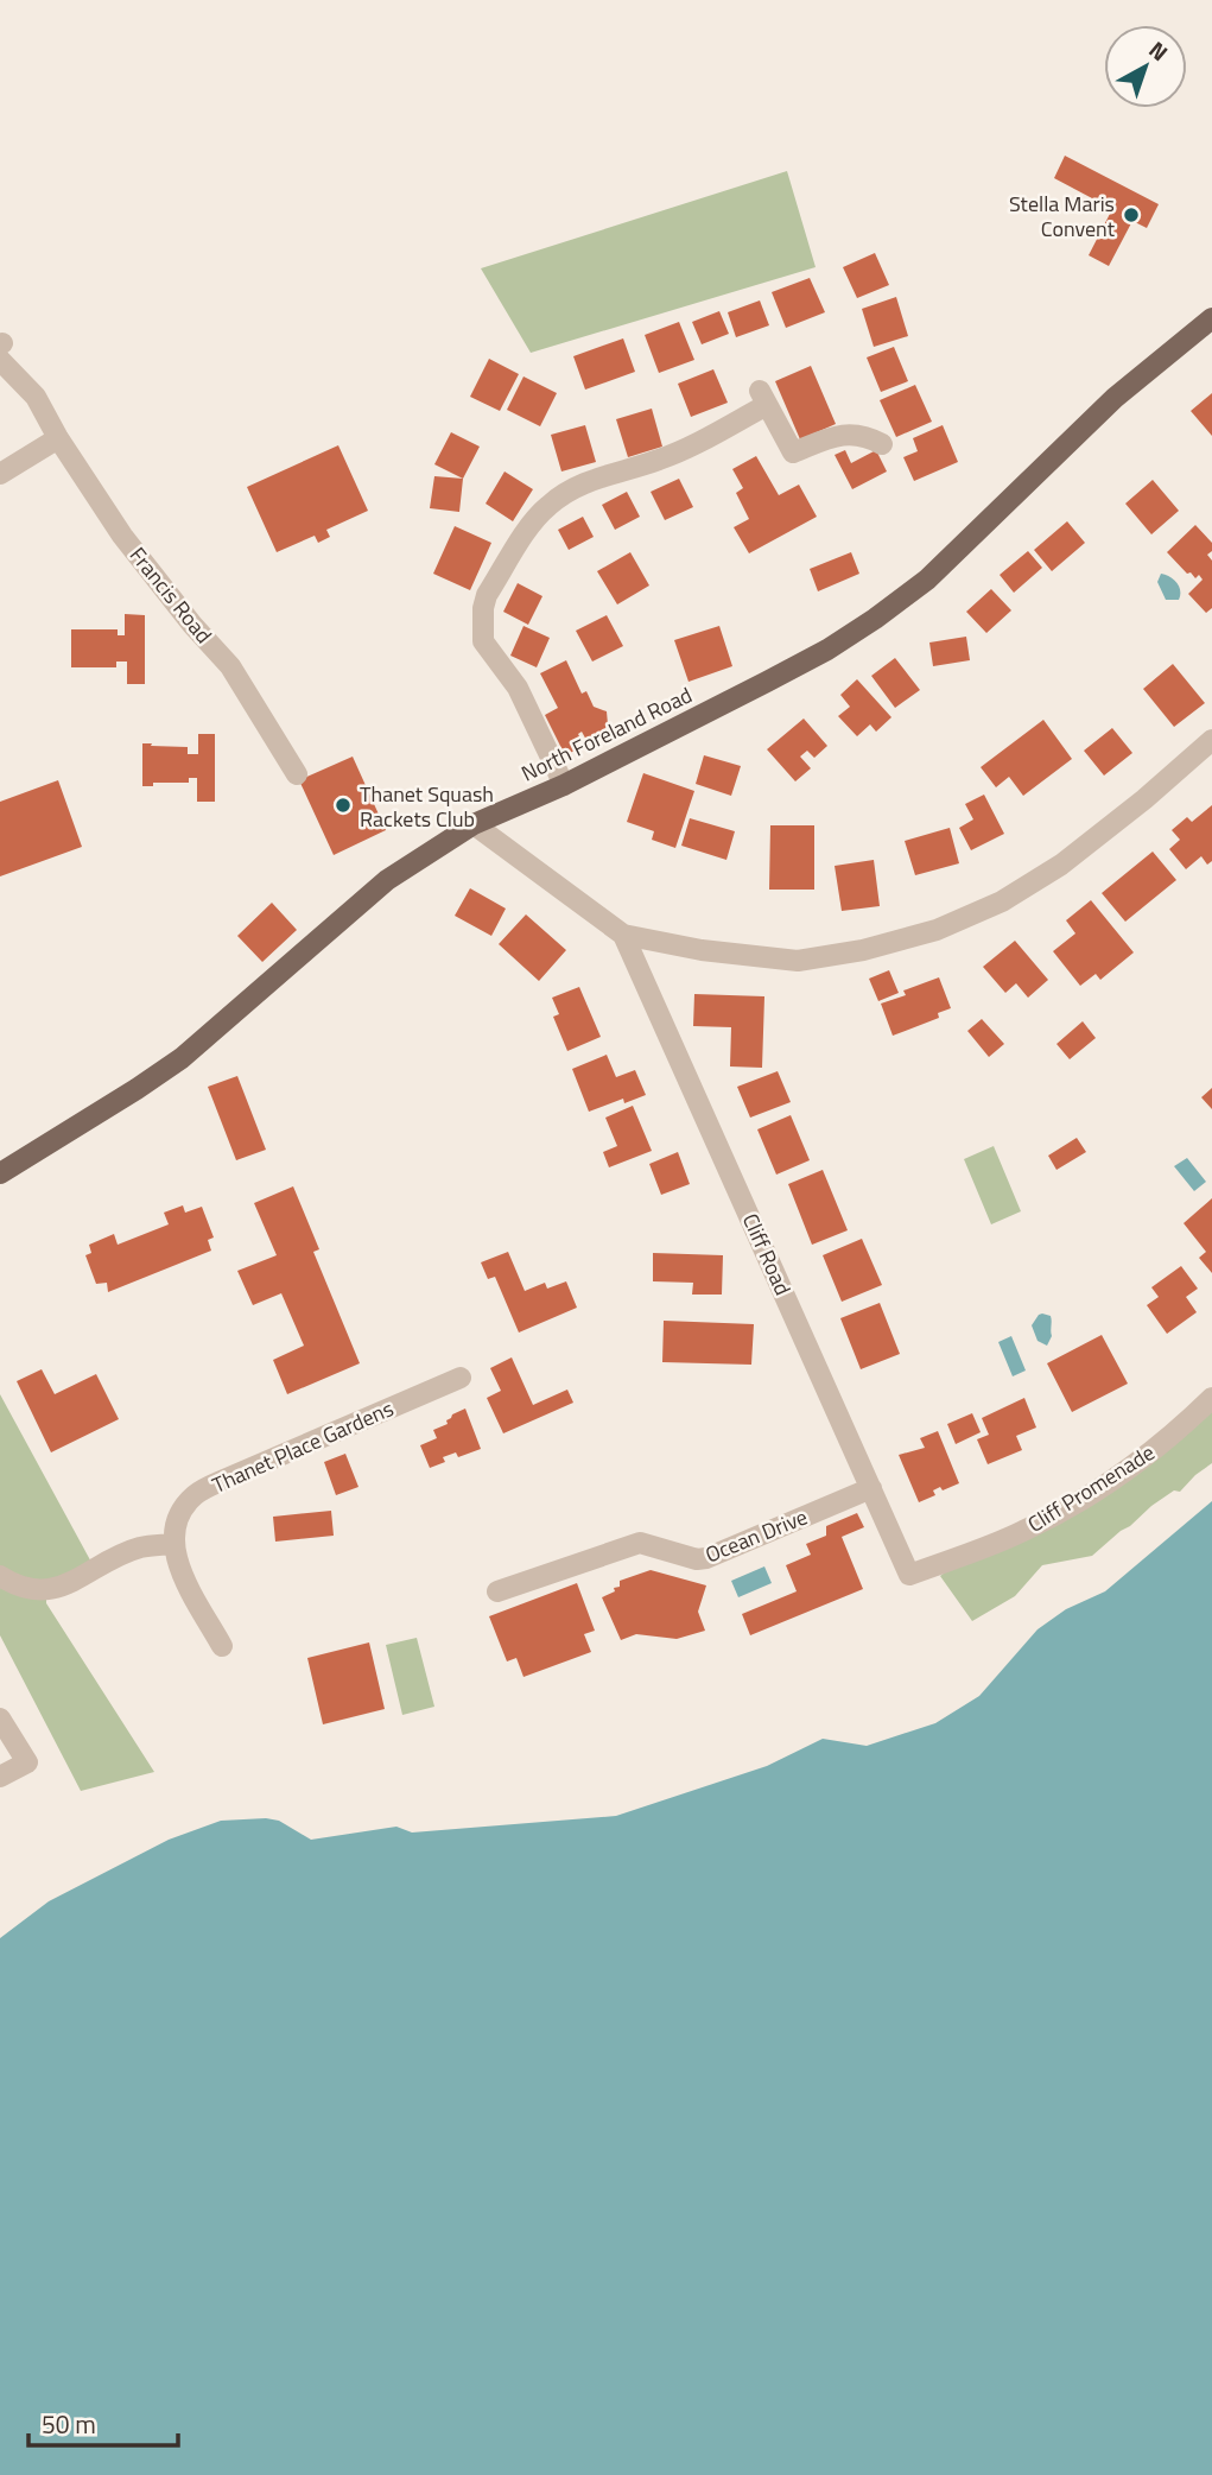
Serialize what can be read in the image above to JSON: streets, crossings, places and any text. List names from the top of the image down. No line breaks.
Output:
{"streets":{"main road":["North Foreland Road"],"street":["Francis Road","Cliff Road","Thanet Place Gardens","Cliff Promenade","Ocean Drive"]},"crossings":[["Cliff Road","Cliff Promenade"],["Cliff Road","Ocean Drive"]],"places":["Stella Maris Convent","Thanet Squash Rackets Club"],"scale_bar":"50 m","north":"top right"}
